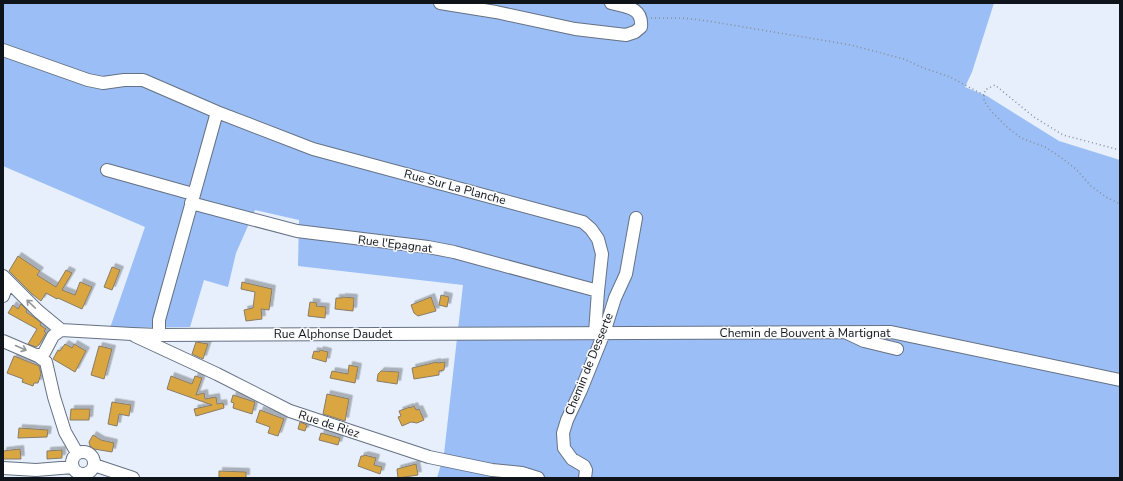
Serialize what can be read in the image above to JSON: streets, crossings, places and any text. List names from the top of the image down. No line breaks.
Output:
{"streets":{"street":["Rue Sur La Planche","Rue l'Epagnat","Chemin de Bouvent à Martignat","Rue Alphonse Daudet","Chemin de Desserte","Rue de Riez"]},"crossings":[["Rue Sur La Planche","Rue l'Epagnat"],["Rue Sur La Planche","Chemin de Bouvent à Martignat"],["Rue Sur La Planche","Rue Alphonse Daudet"],["Rue Sur La Planche","Chemin de Desserte"],["Chemin de Bouvent à Martignat","Rue Alphonse Daudet"],["Chemin de Bouvent à Martignat","Chemin de Desserte"],["Rue Alphonse Daudet","Chemin de Desserte"],["Rue Alphonse Daudet","Rue de Riez"]]}
